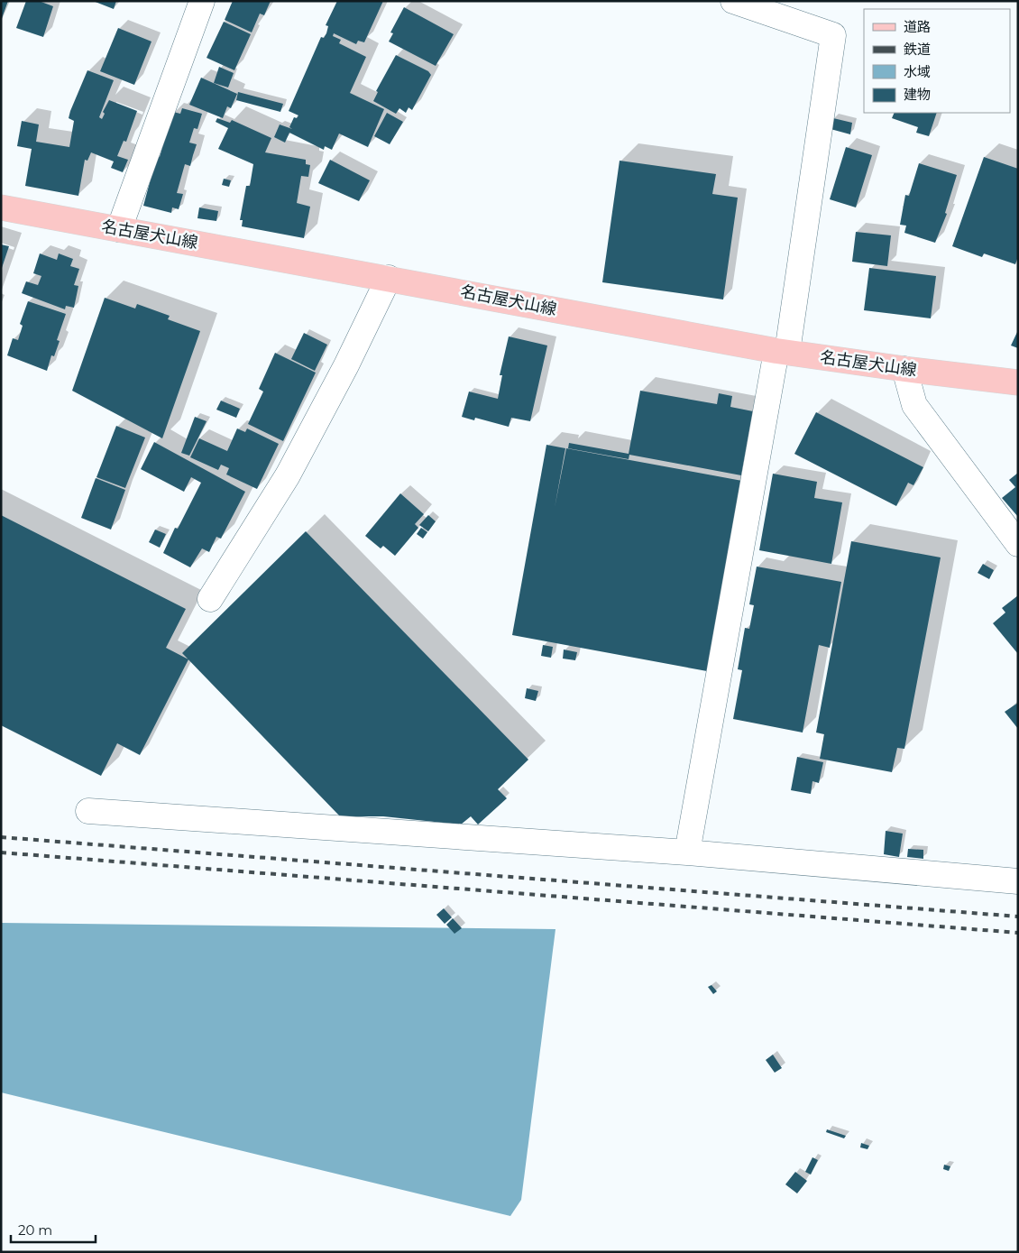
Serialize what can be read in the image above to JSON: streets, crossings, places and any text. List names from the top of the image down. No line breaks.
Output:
{"streets":{"main road":["名古屋犬山線"]},"legend":["道路","鉄道","水域","建物"],"scale_bar":"20 m"}
